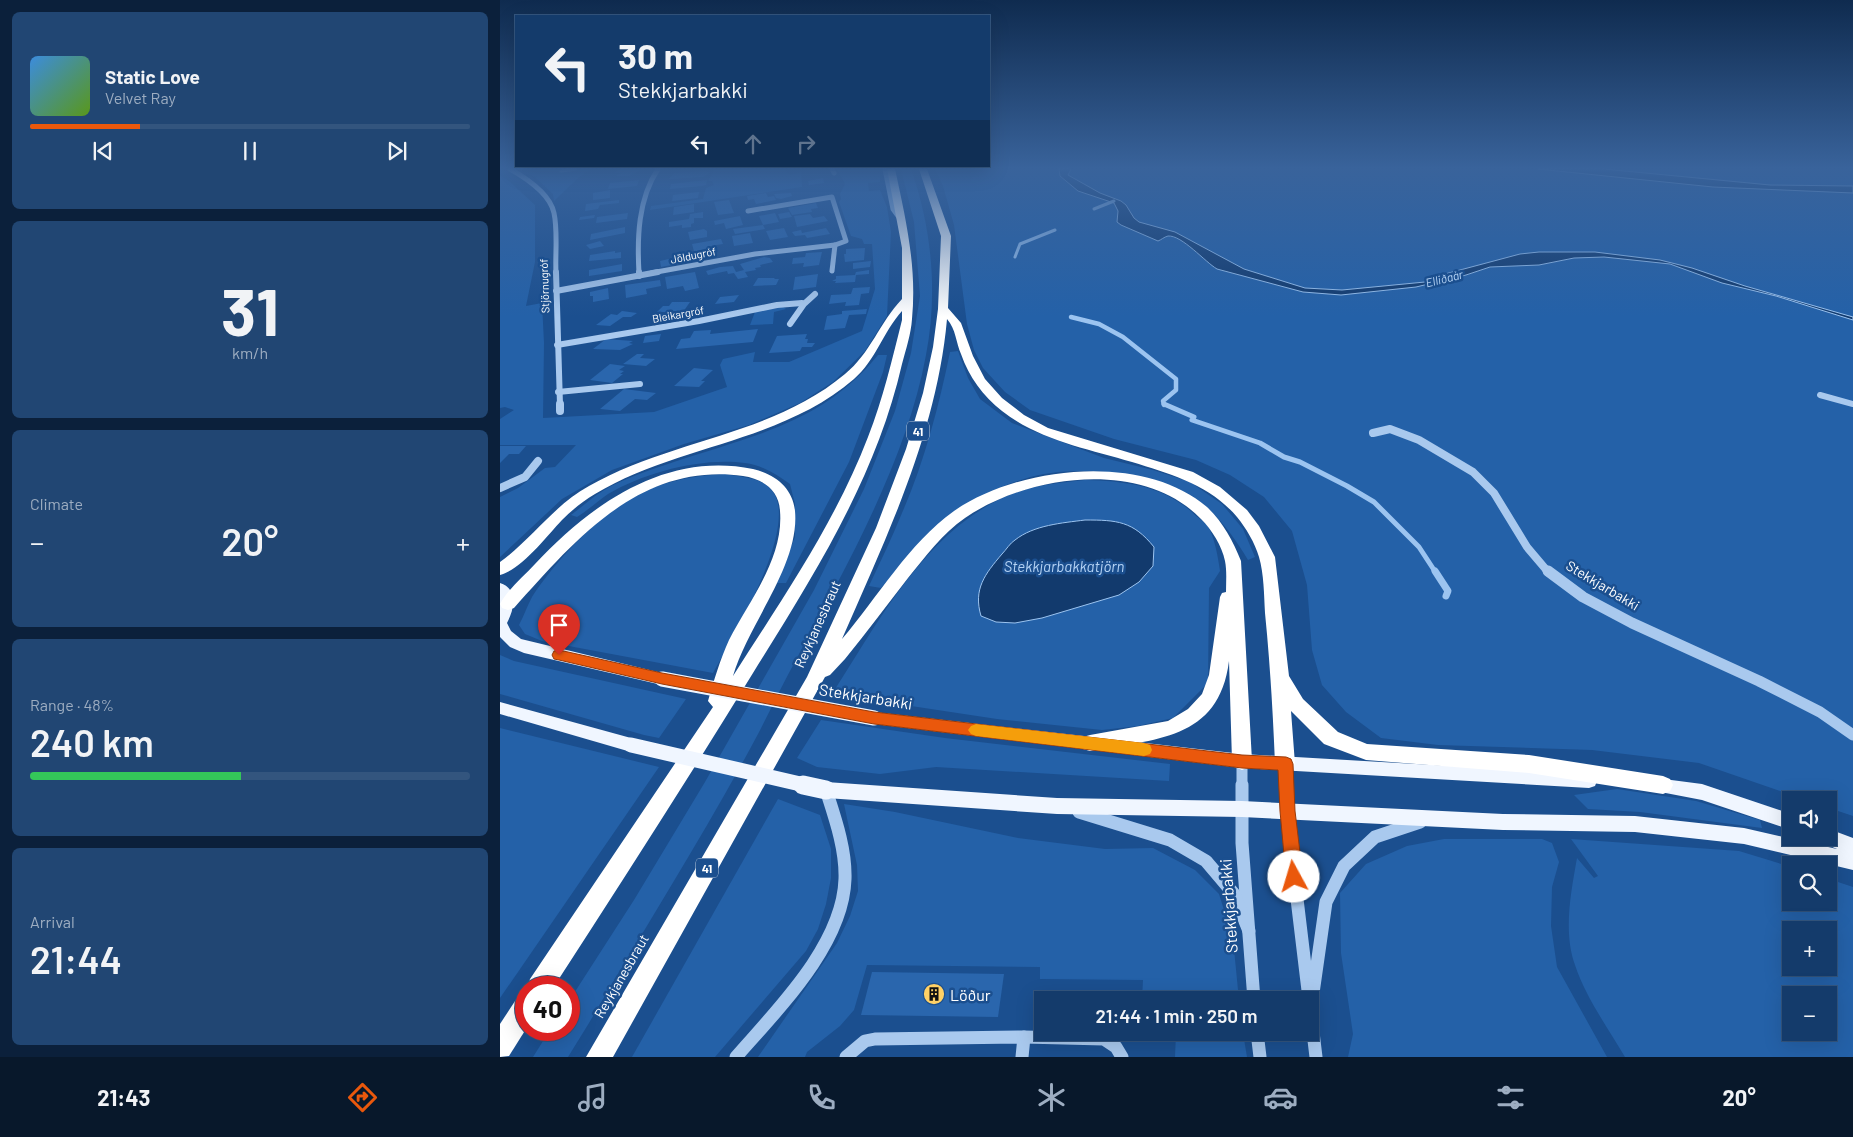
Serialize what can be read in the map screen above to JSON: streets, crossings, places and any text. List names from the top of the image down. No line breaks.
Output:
{"streets":{"highway":["41","Reykjanesbraut"],"main road":["Stekkjarbakki"],"street":["Jöldugróf","Stjörnugróf","Bleikargróf"]},"crossings":[["Jöldugróf","Stjörnugróf"],["Stjörnugróf","Bleikargróf"]],"water":["Elliðaár","Stekkjarbakkatjörn"],"places":{"building":["Löður"]},"page":{"turn":["30 m","Stekkjarbakki"],"song":["Static Love","Velvet Ray"],"tile":[["31","km/h"],"Climate",["Range · 48%","240 km"],["Arrival","21:44"]],"heat":["−","20°","+"],"map_buttons":["+","−"],"limit":"40","trip":"21:44 · 1 min · 250 m","tabs":["21:43","20°"]}}
